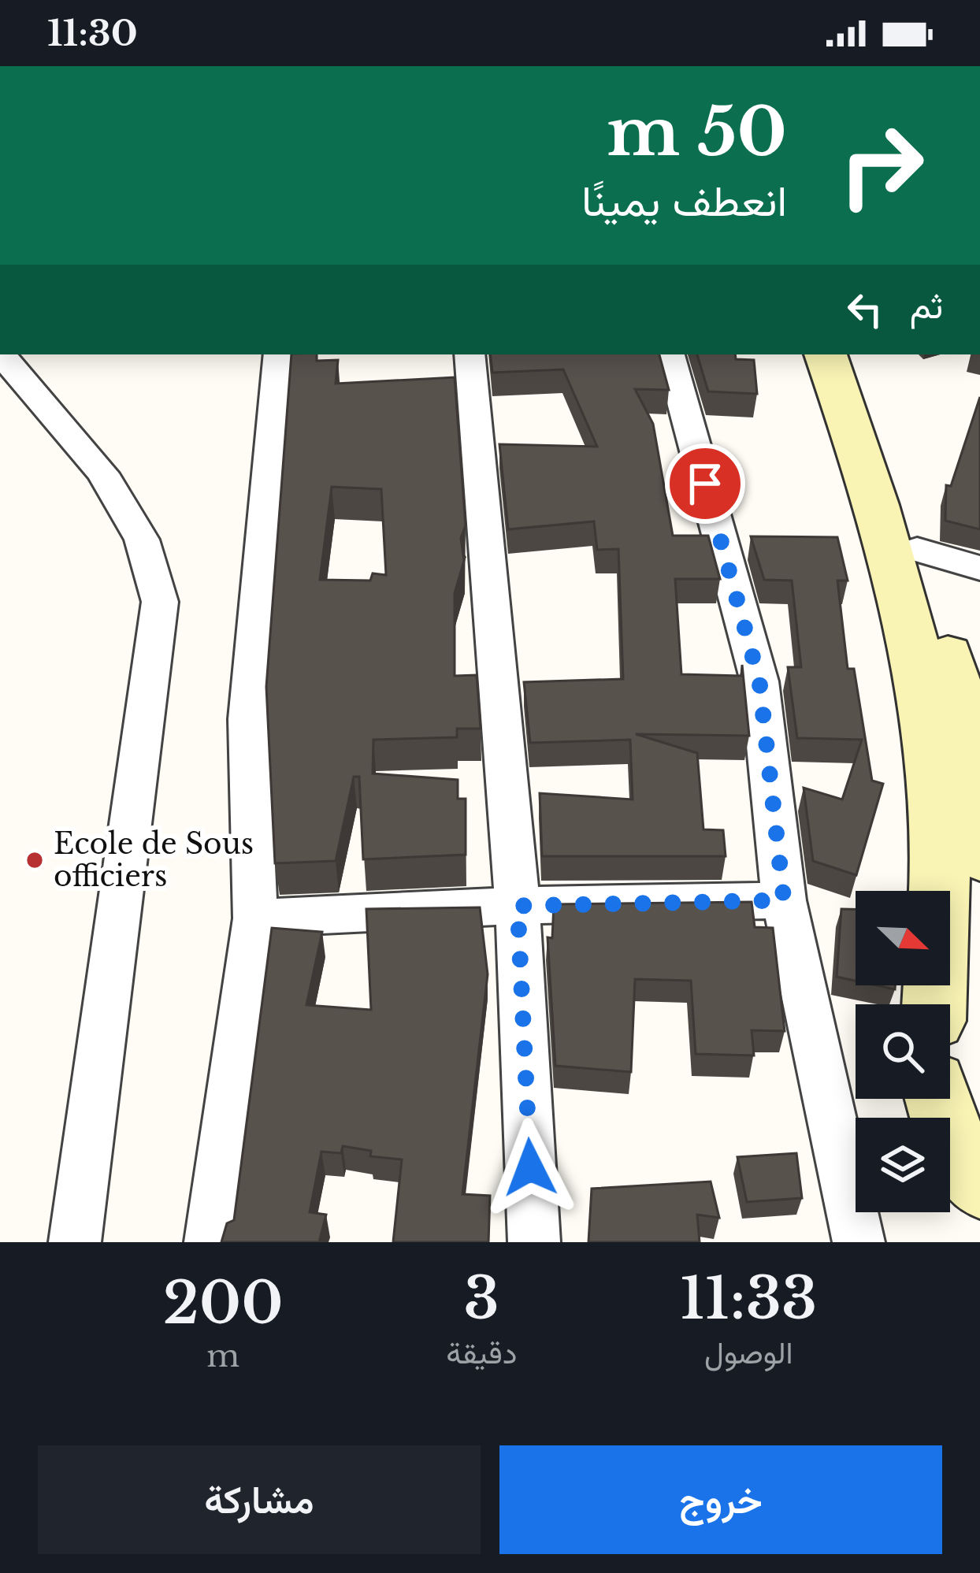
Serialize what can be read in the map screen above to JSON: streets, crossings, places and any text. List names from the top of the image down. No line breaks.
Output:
{"places":["Ecole de Sous officiers"],"north":"bottom right","page":{"status":"11:30","turn":["50 m","انعطف يمينًا"],"then":"ثم","eta":["11:33","الوصول","3","دقيقة","200","m"],"buttons":["خروج","مشاركة"]}}
